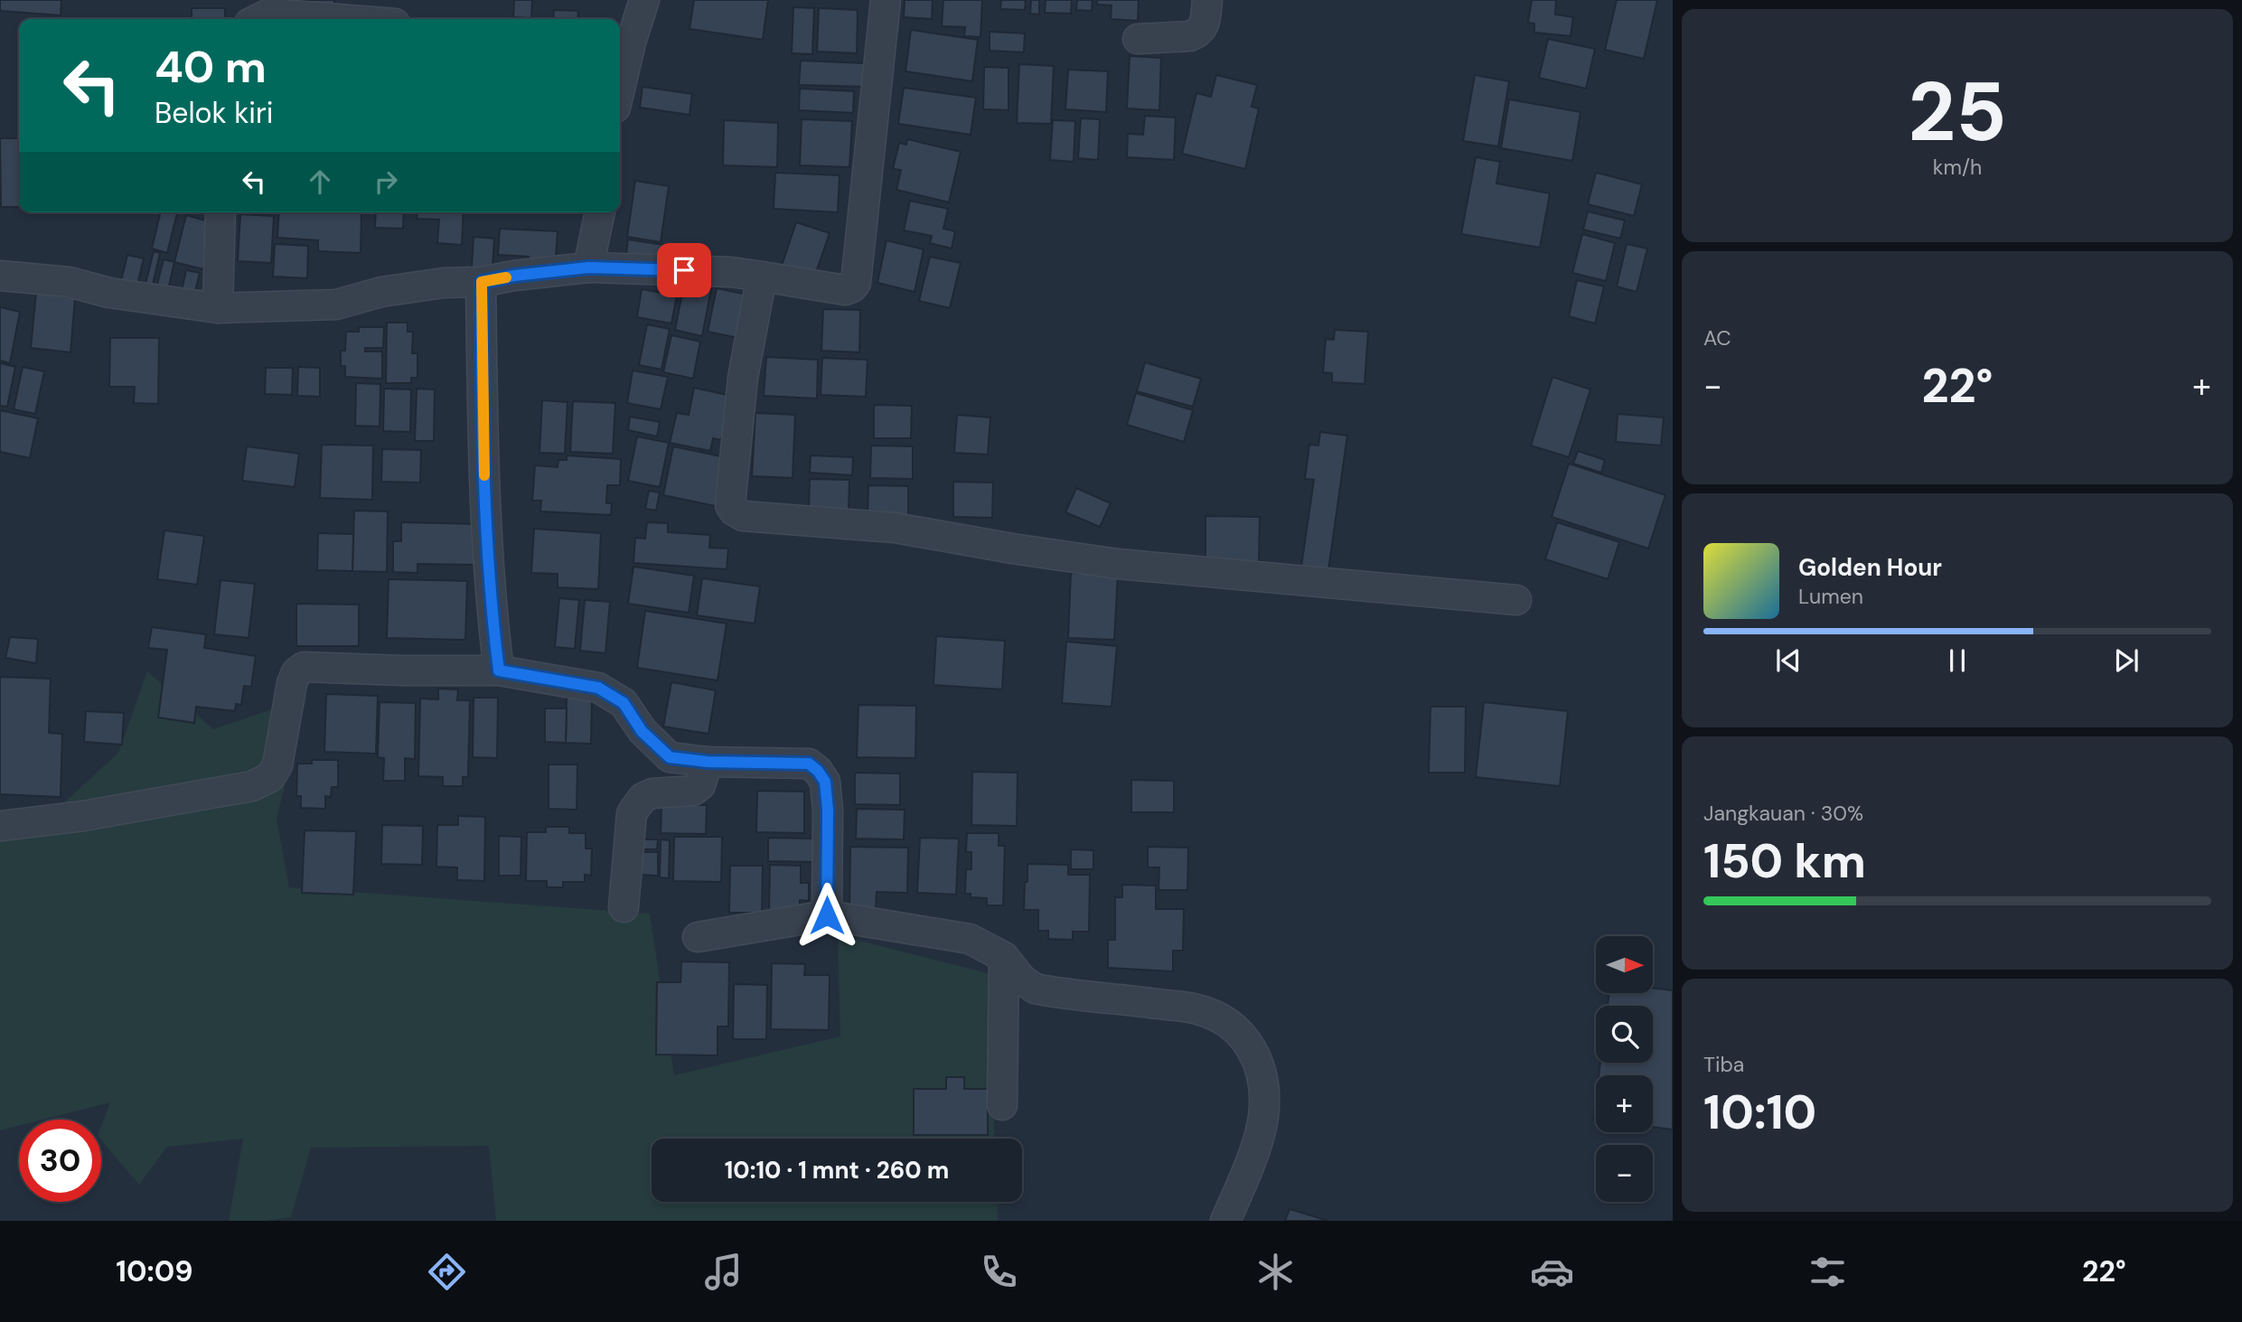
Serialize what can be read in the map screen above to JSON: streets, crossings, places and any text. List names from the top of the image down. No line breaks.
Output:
{"north":"right","page":{"tile":[["25","km/h"],"AC",["Jangkauan · 30%","150 km"],["Tiba","10:10"]],"turn":["40 m","Belok kiri"],"heat":["−","22°","+"],"song":["Golden Hour","Lumen"],"map_buttons":["+","−"],"limit":"30","trip":"10:10 · 1 mnt · 260 m","tabs":["10:09","22°"]}}
